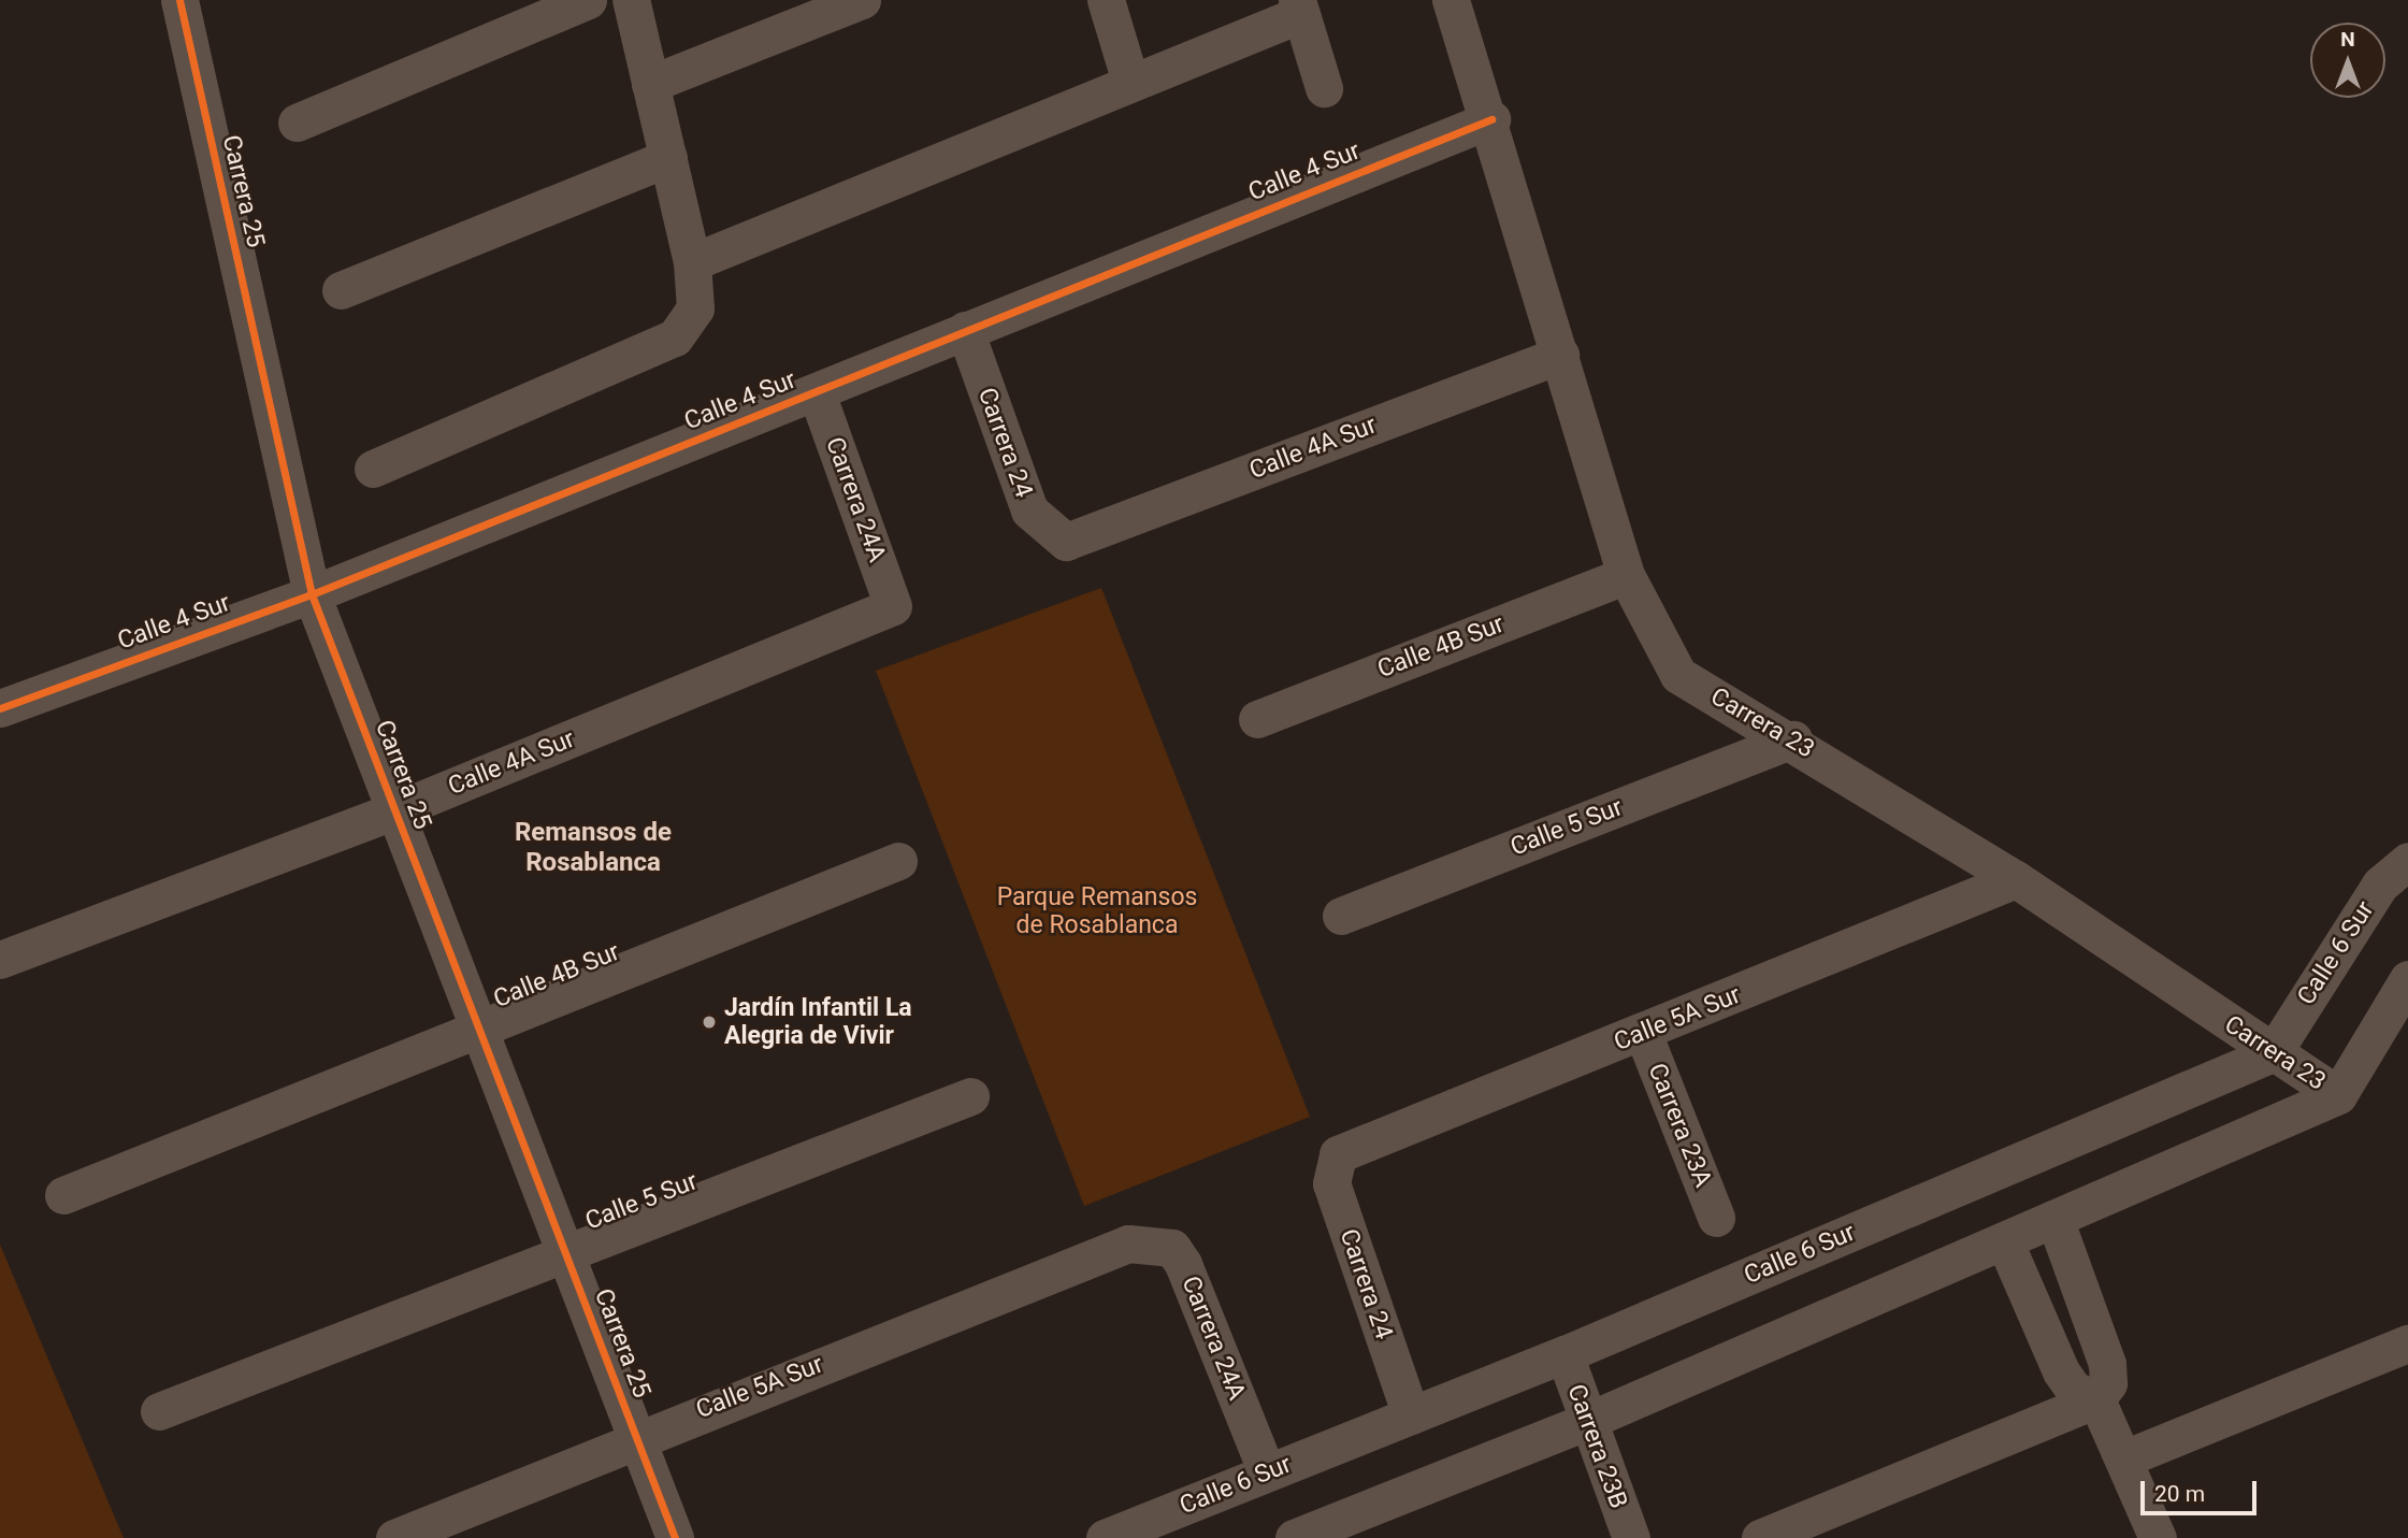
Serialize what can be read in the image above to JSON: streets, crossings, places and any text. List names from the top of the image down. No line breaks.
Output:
{"streets":{"street":["Calle 4 Sur","Carrera 25","Carrera 24","Calle 4A Sur","Carrera 24A","Calle 4B Sur","Carrera 23","Calle 5 Sur","Calle 6 Sur","Calle 5A Sur","Carrera 23A","Carrera 23B"]},"crossings":[["Calle 4 Sur","Carrera 25"],["Calle 4 Sur","Carrera 24"],["Calle 4 Sur","Carrera 24A"],["Calle 4 Sur","Carrera 23"],["Carrera 25","Calle 4A Sur"],["Carrera 25","Calle 4B Sur"],["Carrera 25","Calle 5 Sur"],["Carrera 25","Calle 5A Sur"],["Carrera 24","Calle 4A Sur"],["Carrera 24","Calle 6 Sur"],["Carrera 24","Calle 5A Sur"],["Calle 4A Sur","Carrera 24A"],["Calle 4A Sur","Carrera 23"],["Carrera 24A","Calle 6 Sur"],["Carrera 24A","Calle 5A Sur"],["Calle 4B Sur","Carrera 23"],["Carrera 23","Calle 5 Sur"],["Carrera 23","Calle 6 Sur"],["Carrera 23","Calle 5A Sur"],["Calle 6 Sur","Carrera 23B"],["Calle 5A Sur","Carrera 23A"]],"districts":["Remansos de Rosablanca"],"parks":["Parque Remansos de Rosablanca"],"places":["Jardín Infantil La Alegria de Vivir"],"scale_bar":"20 m","north":"top"}
